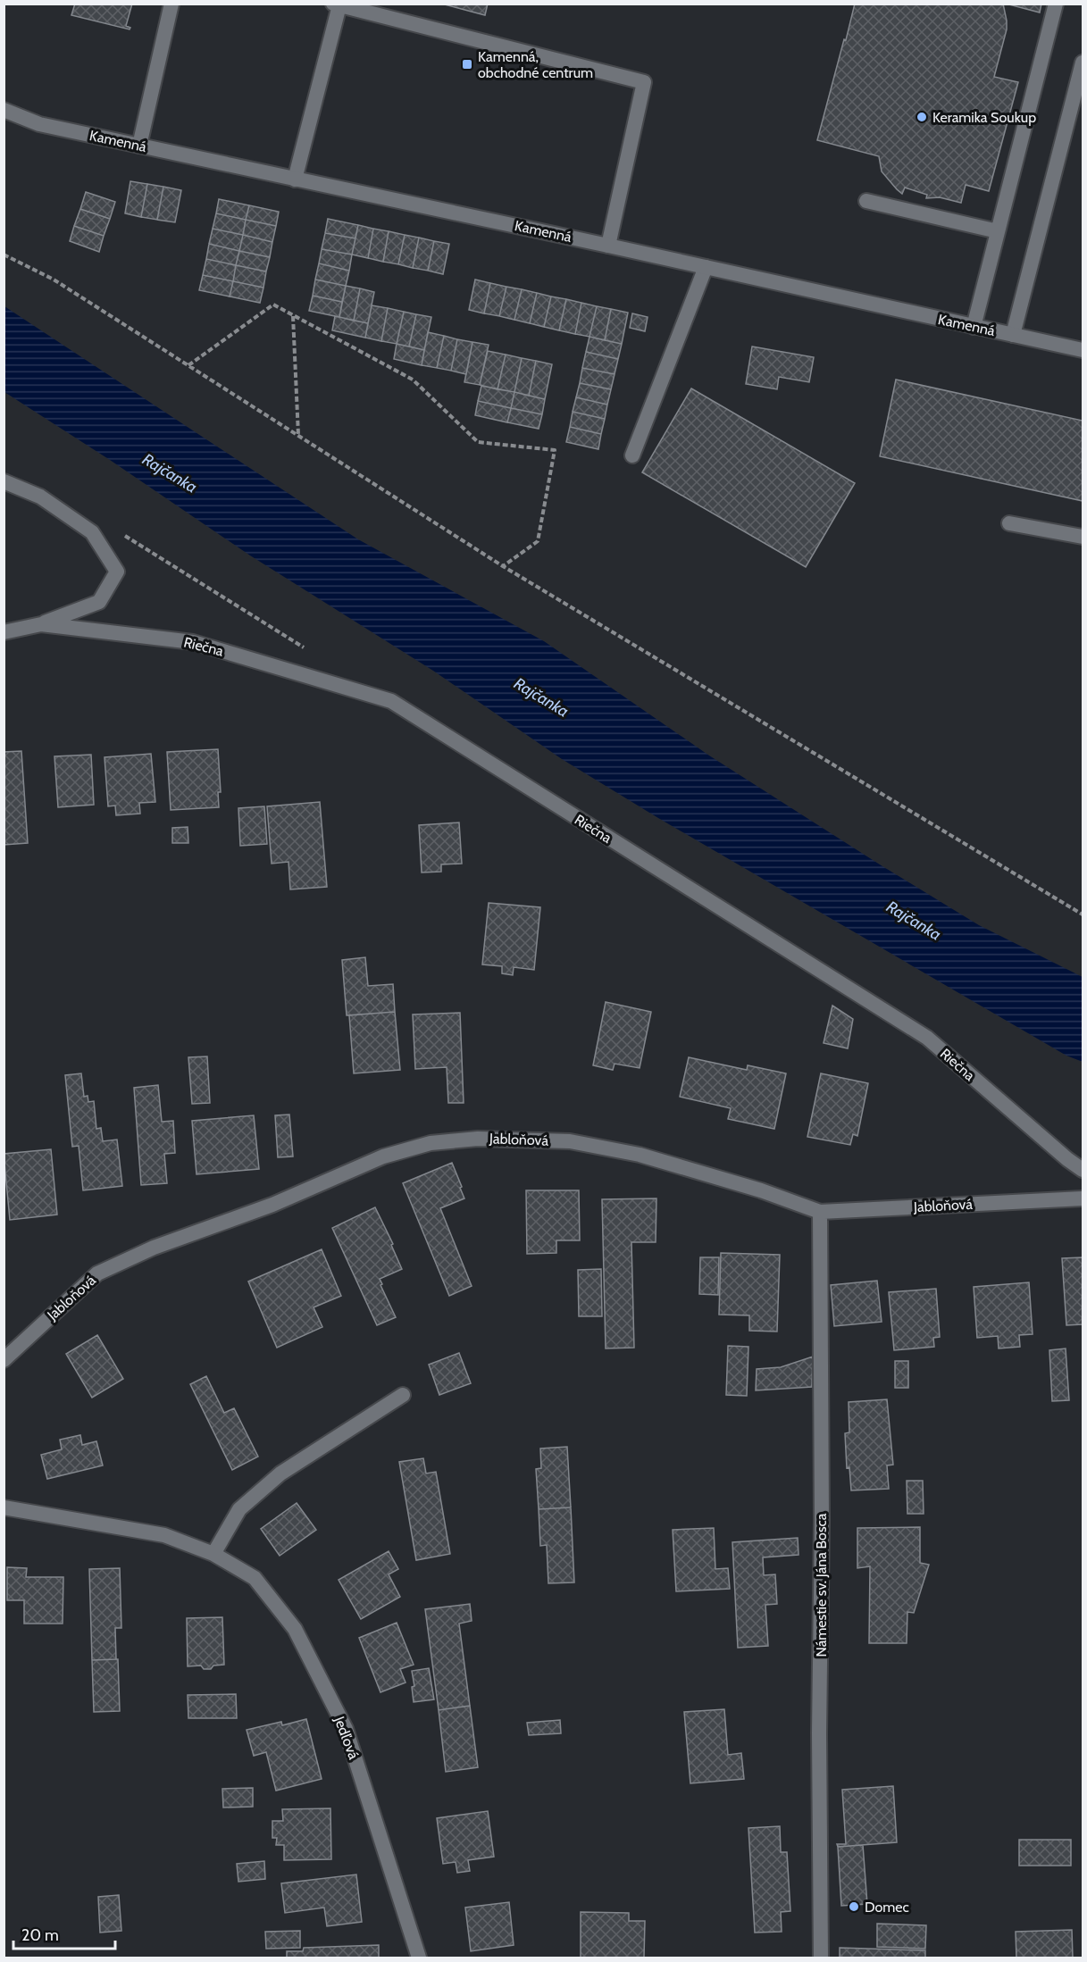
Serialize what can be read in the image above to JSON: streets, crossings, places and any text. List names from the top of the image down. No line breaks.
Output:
{"streets":{"street":["Kamenná","Riečna","Jabloňová","Námestie sv. Jána Bosca","Jedľová"]},"crossings":[["Jabloňová","Námestie sv. Jána Bosca"]],"water":["Rajčanka"],"places":{"transit":["Kamenná, obchodné centrum"],"other":["Keramika Soukup","Domec"]},"scale_bar":"20 m"}
